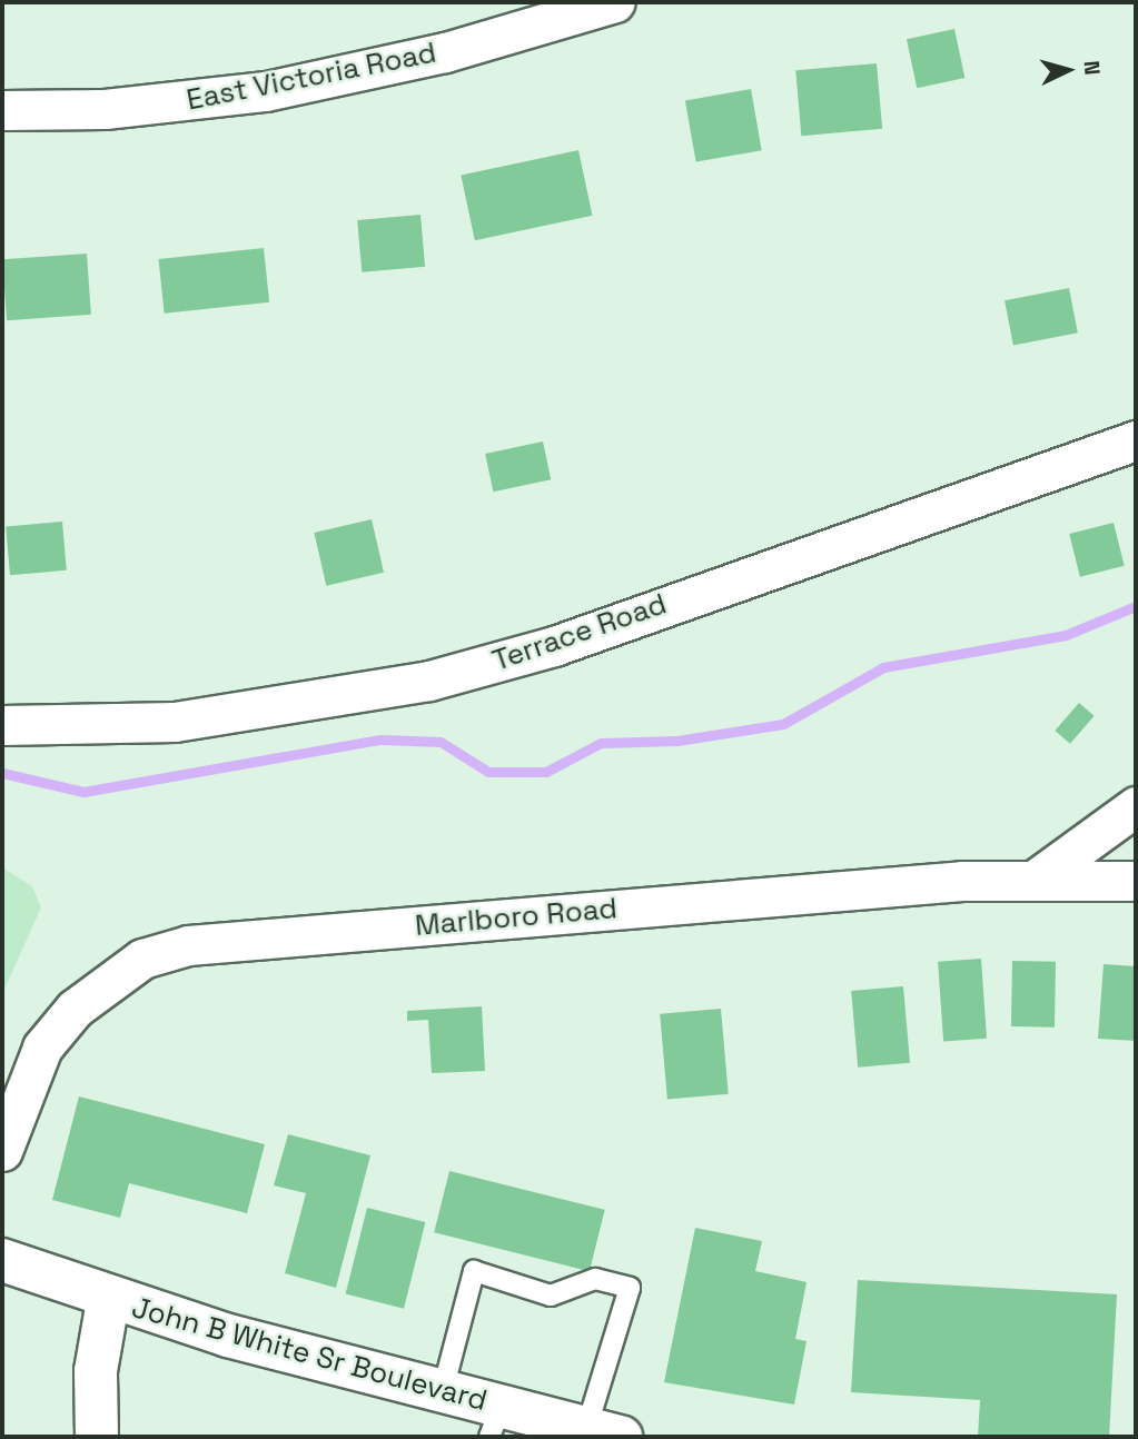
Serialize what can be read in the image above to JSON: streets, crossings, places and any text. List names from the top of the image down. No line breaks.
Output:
{"streets":{"main road":["John B White Sr Boulevard"],"street":["East Victoria Road","Terrace Road","Marlboro Road"]},"north":"right"}
